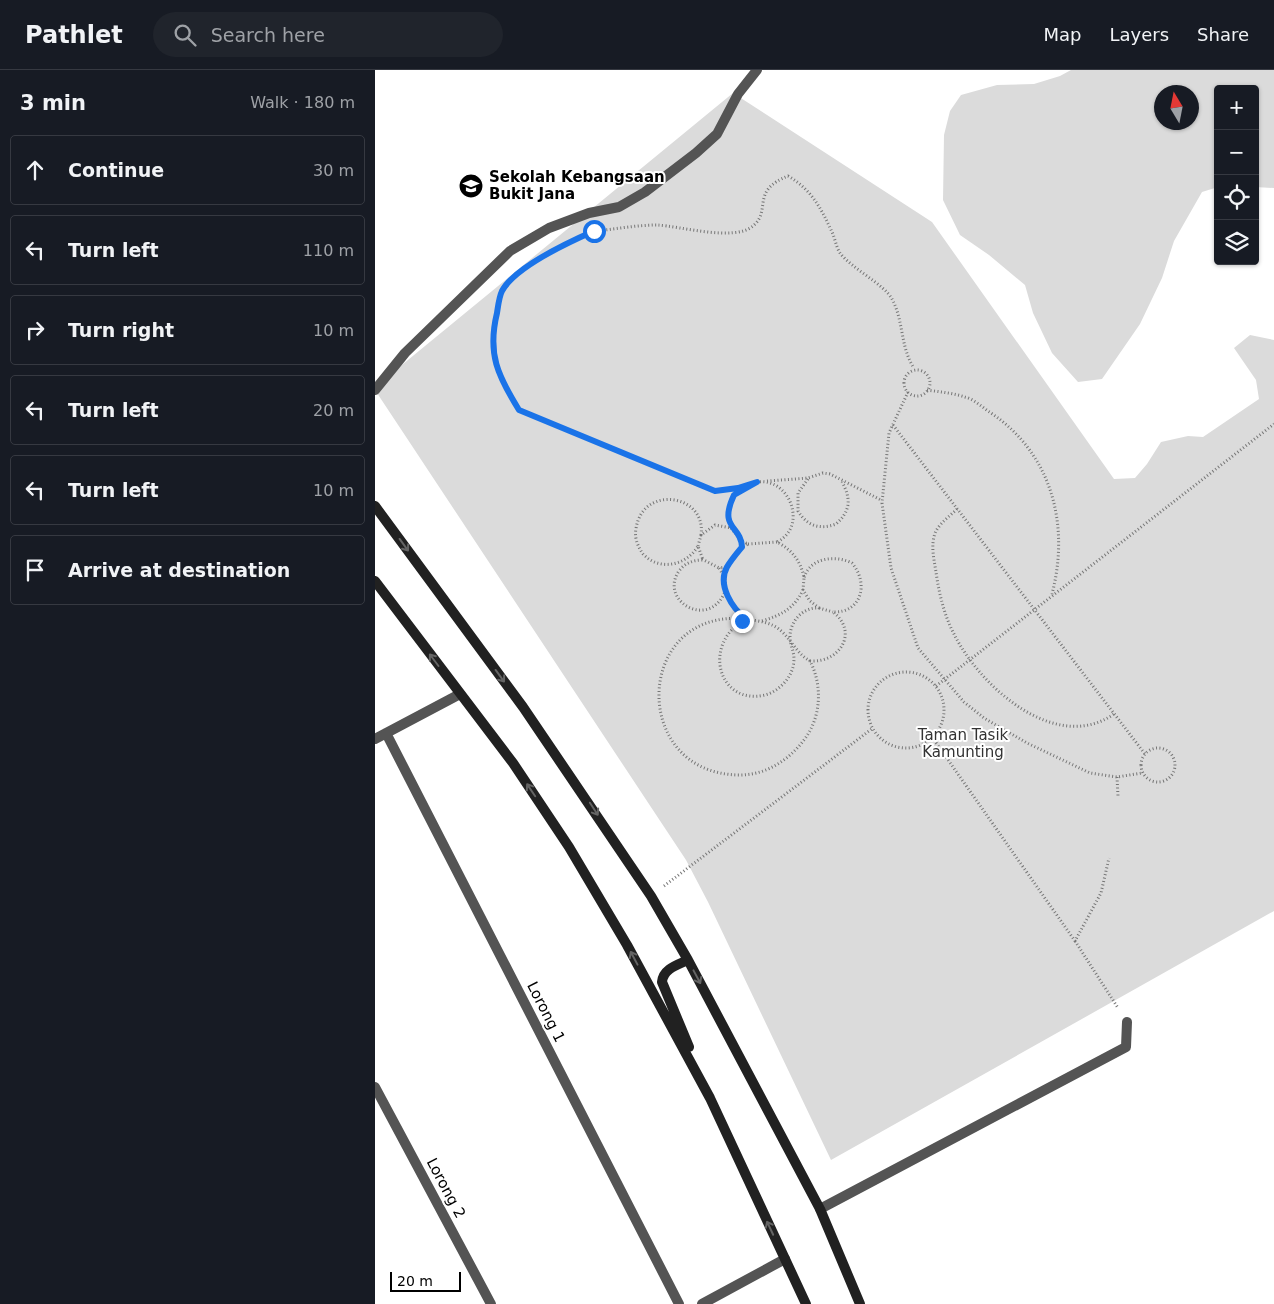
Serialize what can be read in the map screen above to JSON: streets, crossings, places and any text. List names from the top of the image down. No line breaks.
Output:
{"streets":{"street":["Lorong 1","Lorong 2"]},"parks":["Taman Tasik Kamunting"],"places":{"school or university":["Sekolah Kebangsaan Bukit Jana"]},"scale_bar":"20 m","north":"top","page":{"header":"Pathlet","search":"Search here","nav":["Map","Layers","Share"],"heading":["3 min","Walk · 180 m"],"map_buttons":["+","−"],"list":[["Continue","30 m"],["Turn left","110 m"],["Turn right","10 m"],["Turn left","20 m"],["Turn left","10 m"],"Arrive at destination"],"scale":"20 m"}}
